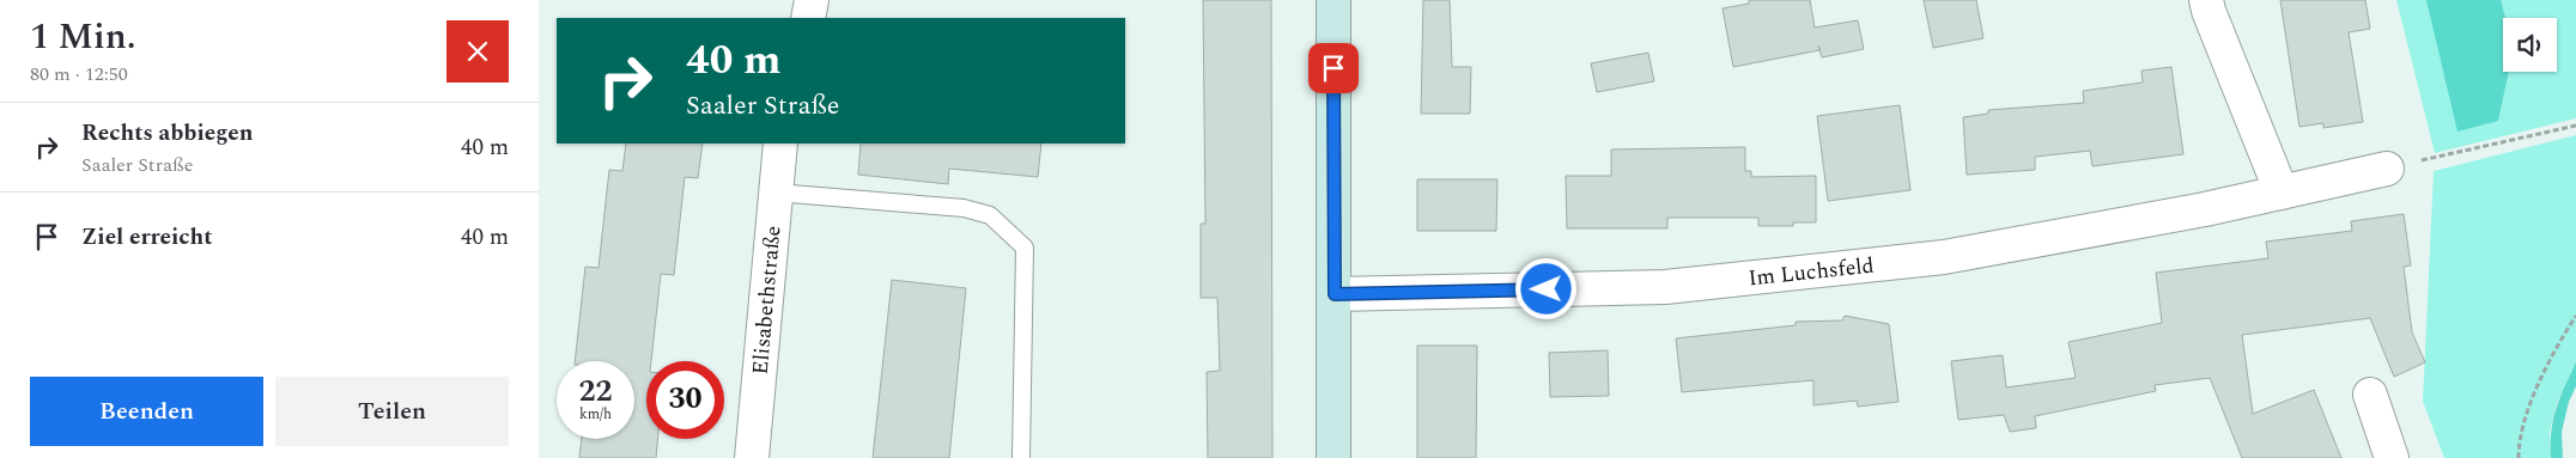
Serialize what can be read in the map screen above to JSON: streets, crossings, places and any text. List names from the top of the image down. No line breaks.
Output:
{"streets":{"street":["Im Luchsfeld","Elisabethstraße"]},"page":{"heading":["1 Min.","80 m · 12:50"],"turn":["40 m","Saaler Straße"],"list":[{"name":"Rechts abbiegen","note":"Saaler Straße","value":"40 m"},{"name":"Ziel erreicht","value":"40 m"}],"speed":"22 km/h","limit":"30","buttons":["Beenden","Teilen"]}}
